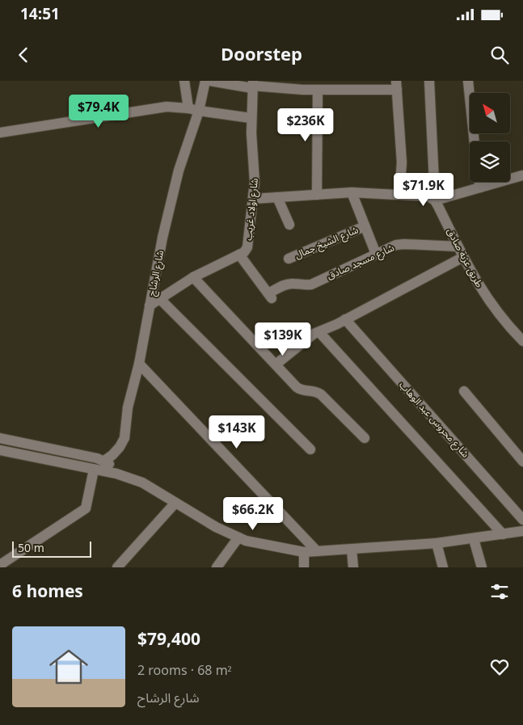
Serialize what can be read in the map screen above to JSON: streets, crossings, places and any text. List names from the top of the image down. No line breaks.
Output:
{"streets":{"street":["شارع اولاد غريب","شارع الشيخ جمال","طريق عزبة صادق","شارع مسجد صادق","شارع الرشاح","شارع محروس عبد الوهاب"]},"crossings":[["شارع اولاد غريب","شارع مسجد صادق"],["شارع اولاد غريب","شارع الرشاح"],["طريق عزبة صادق","شارع مسجد صادق"]],"scale_bar":"50 m","north":"top left","page":{"status":"14:51","header":"Doorstep","price":["$79.4K","$236K","$71.9K","$139K","$143K","$66.2K"],"scale":"50 m","heading":"6 homes","list":[{"name":"$79,400","note":"2 rooms · 68 m² · شارع الرشاح"}]}}
